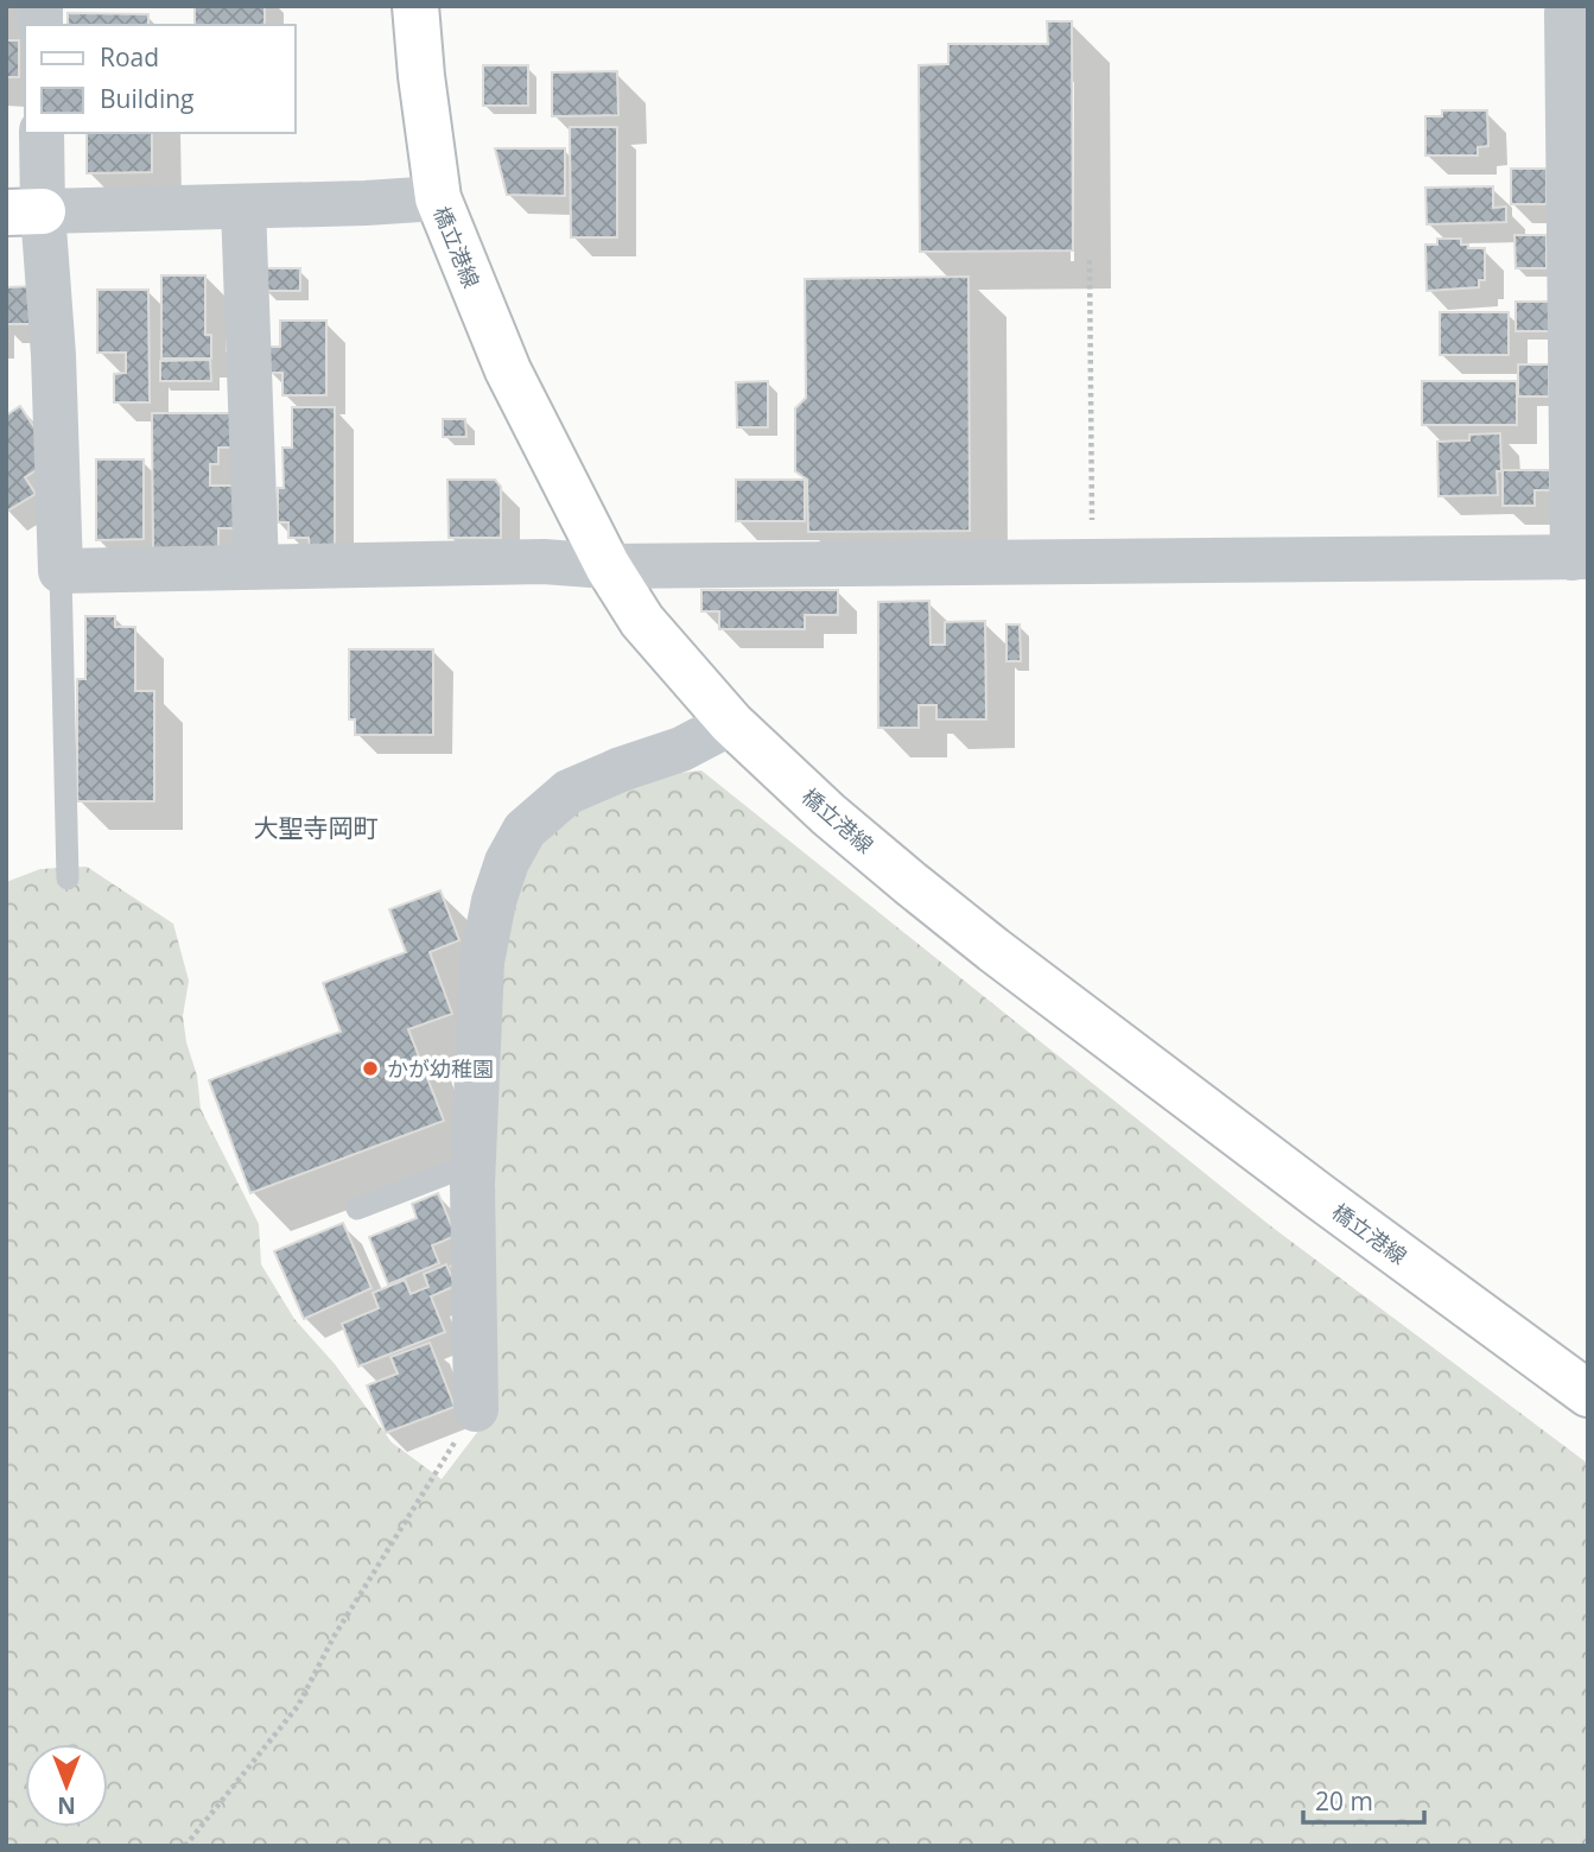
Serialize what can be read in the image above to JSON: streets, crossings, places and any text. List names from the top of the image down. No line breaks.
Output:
{"streets":{"main road":["橋立港線"]},"districts":["大聖寺岡町"],"places":["かが幼稚園"],"legend":["Road","Building"],"scale_bar":"20 m","north":"bottom"}
